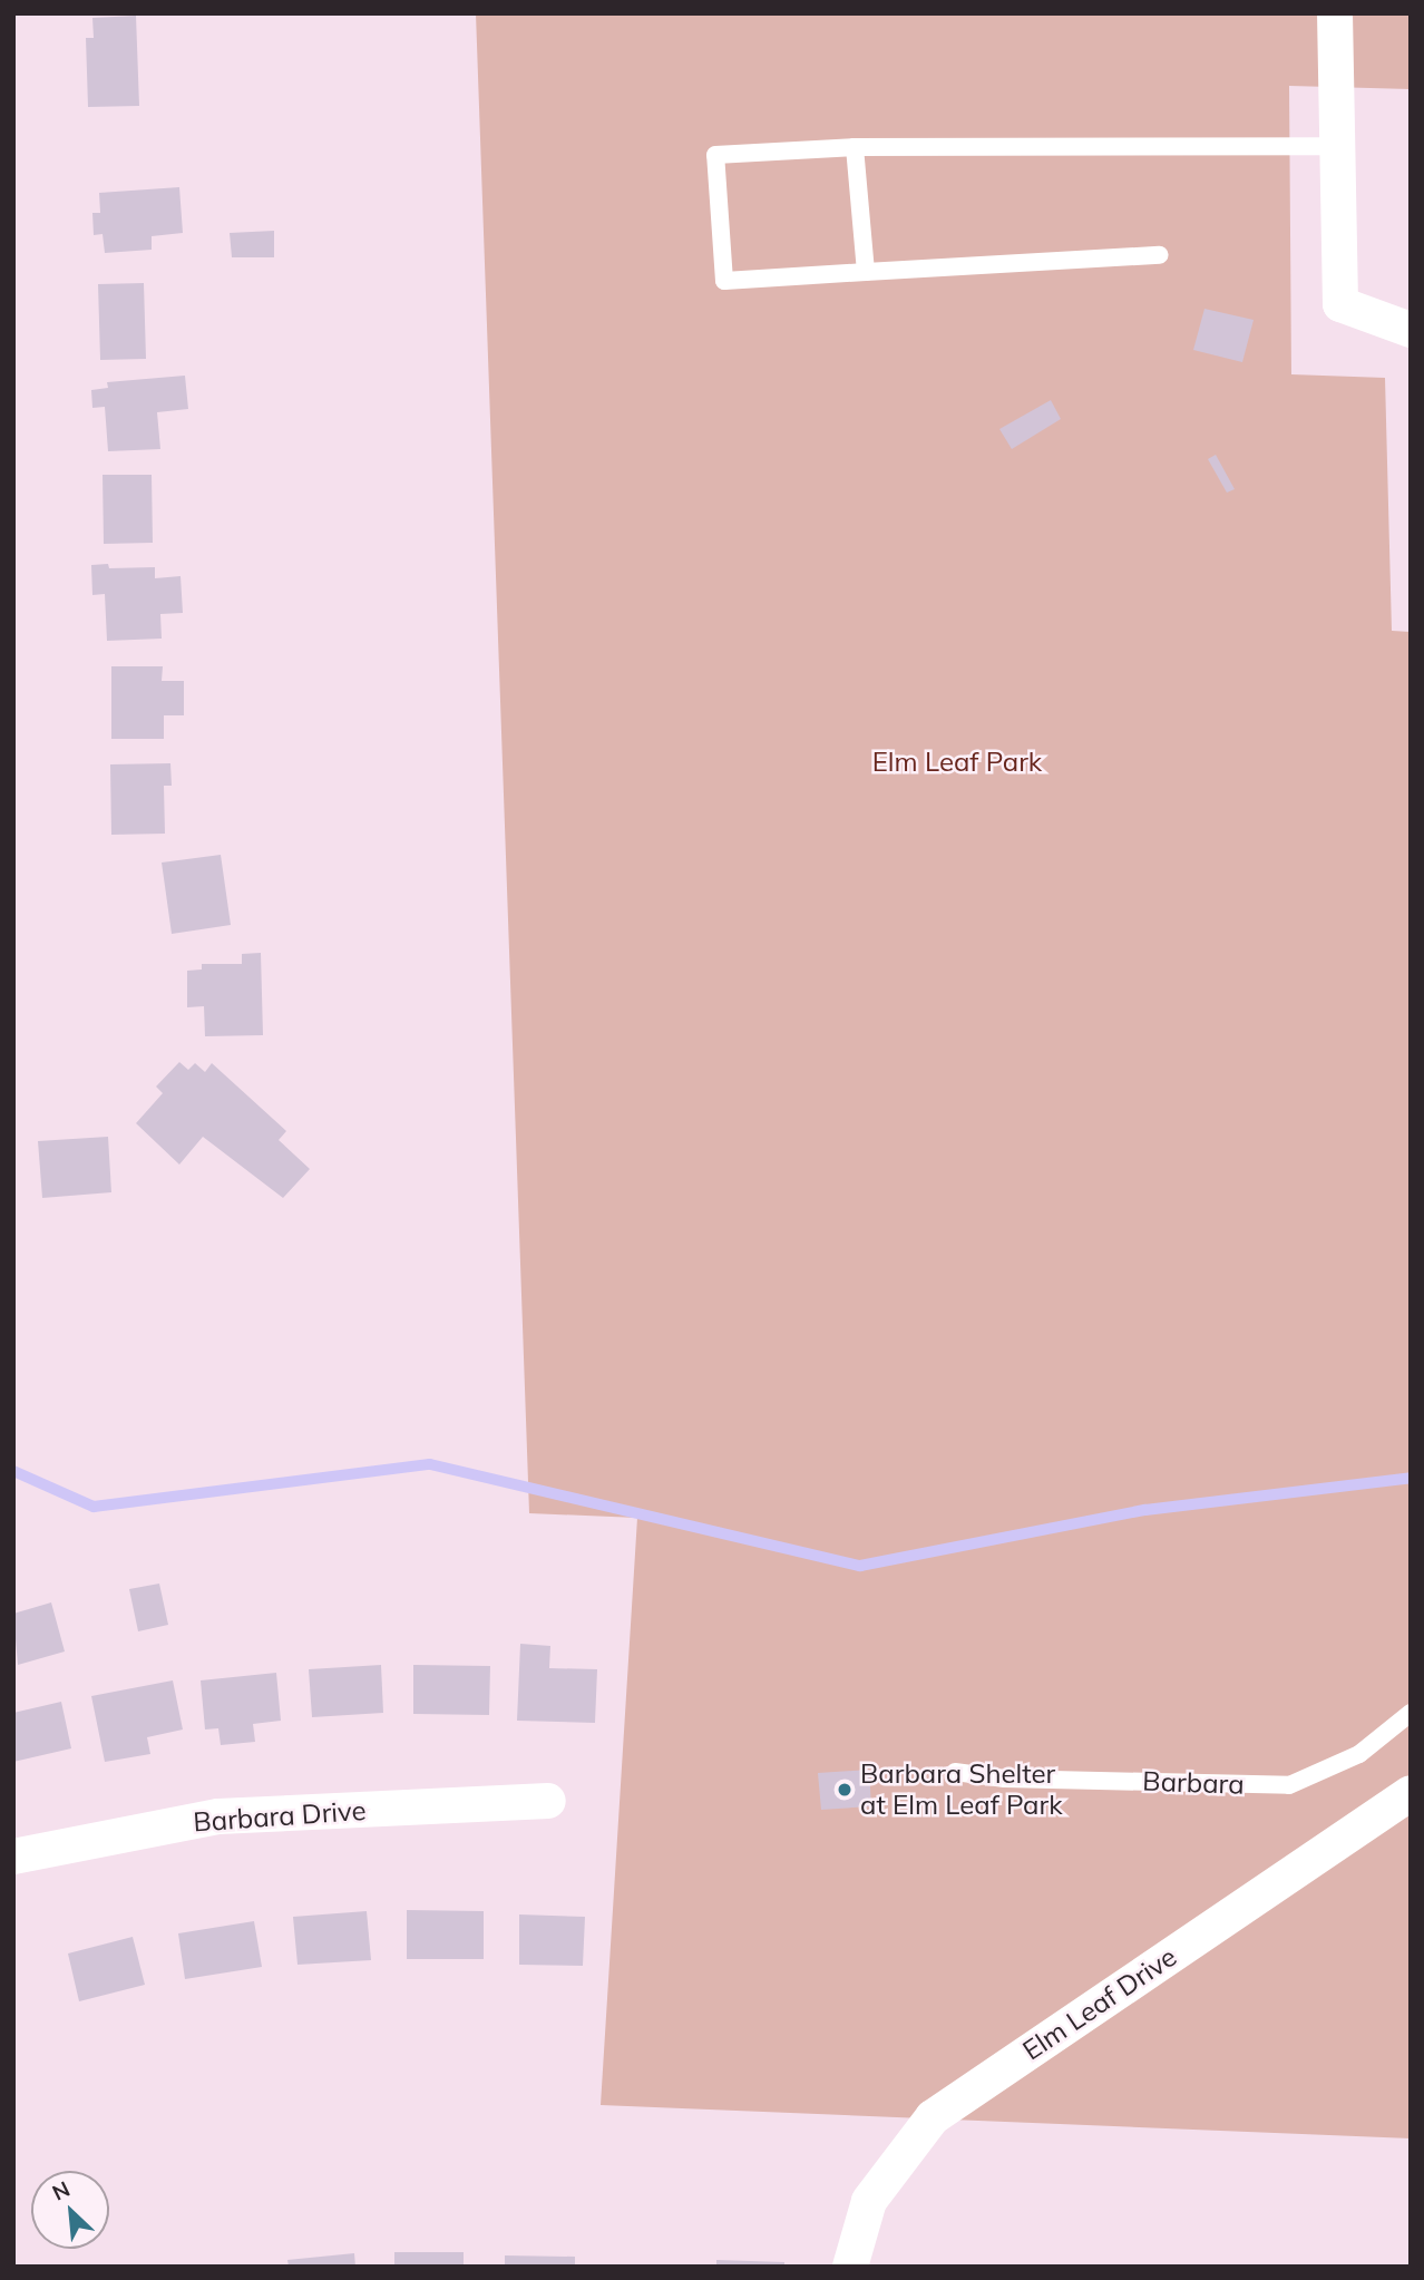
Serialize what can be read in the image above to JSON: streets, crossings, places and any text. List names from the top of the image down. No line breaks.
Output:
{"streets":{"street":["Barbara Drive","Elm Leaf Drive"],"lane":["Barbara"]},"parks":["Elm Leaf Park"],"places":["Barbara Shelter at Elm Leaf Park"],"north":"top left"}
